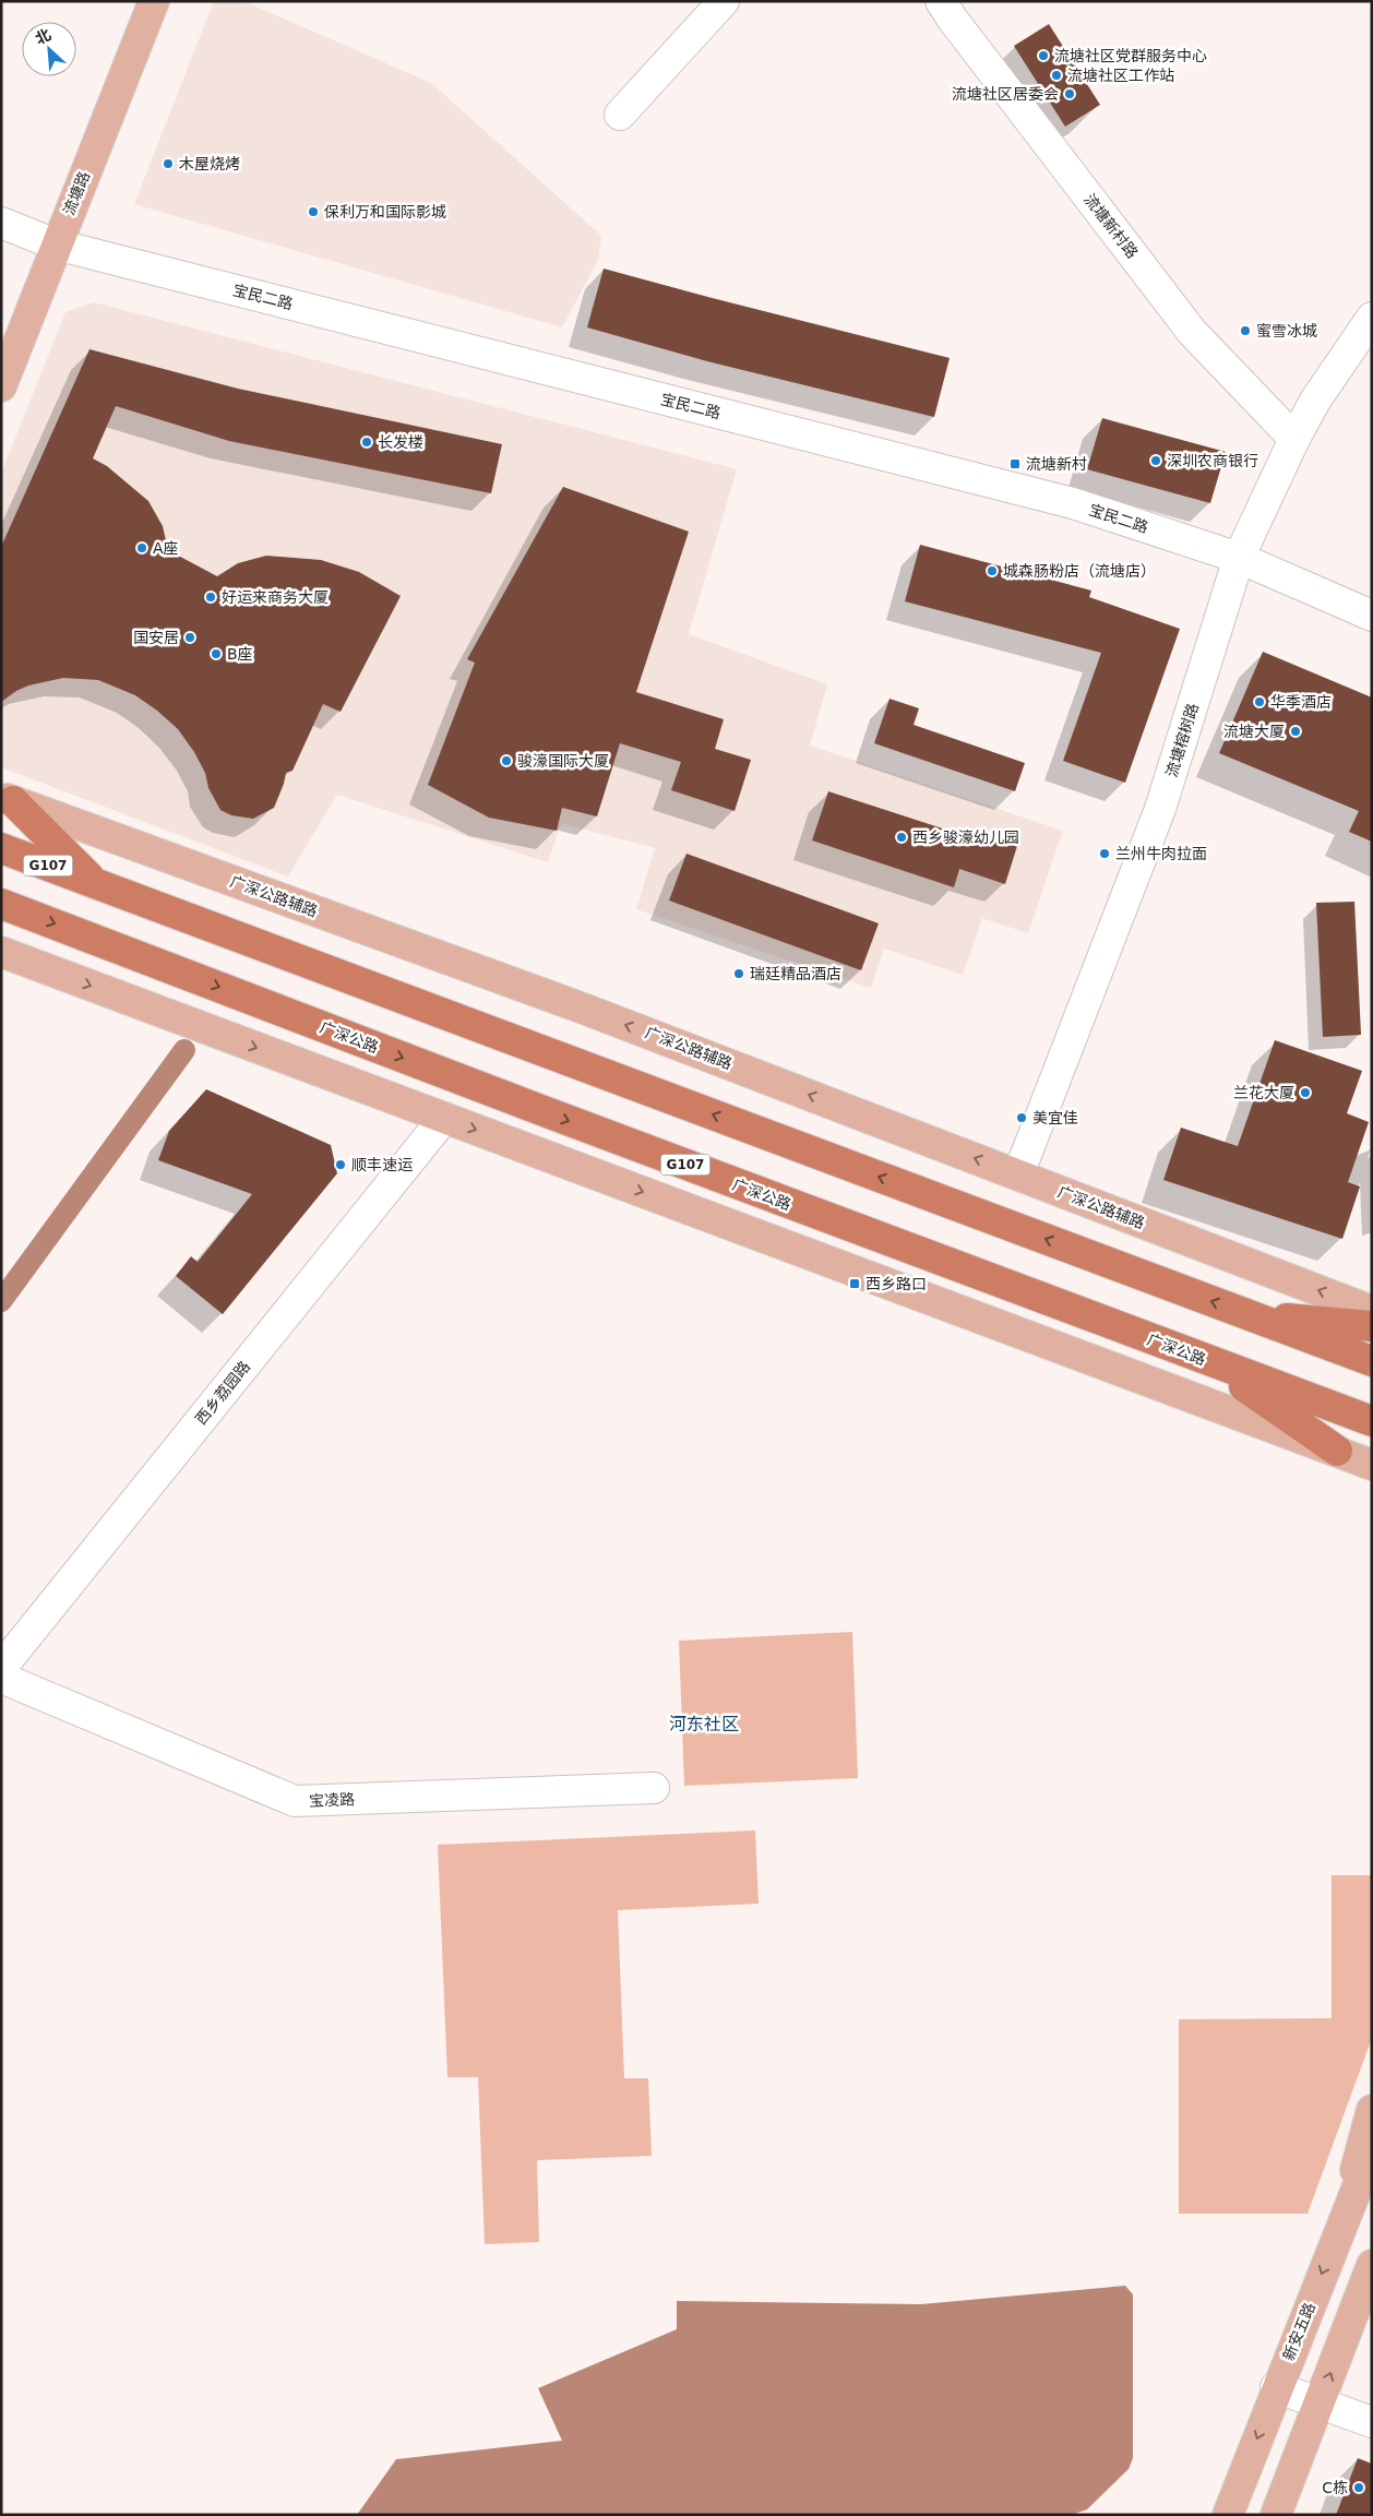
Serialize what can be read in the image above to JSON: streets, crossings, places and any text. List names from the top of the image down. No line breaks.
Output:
{"streets":{"highway":["G107","广深公路"],"main road":["流塘路","广深公路辅路","新安五路"],"street":["流塘新村路","宝民二路","流塘榕树路","西乡荔园路","宝凌路"]},"crossings":[["流塘路","宝民二路"],["流塘新村路","流塘榕树路"],["宝民二路","流塘榕树路"],["流塘榕树路","广深公路辅路"]],"districts":["河东社区"],"places":{"other":["流塘社区党群服务中心","流塘社区工作站","流塘社区居委会","木屋烧烤","保利万和国际影城","蜜雪冰城","长发楼","深圳农商银行","A座","城森肠粉店（流塘店）","好运来商务大厦","国安居","B座","华季酒店","流塘大厦","骏濠国际大厦","西乡骏濠幼儿园","兰州牛肉拉面","瑞廷精品酒店","兰花大厦","美宜佳","顺丰速运","C栋"],"transit":["流塘新村","西乡路口"]},"north":"top left"}
